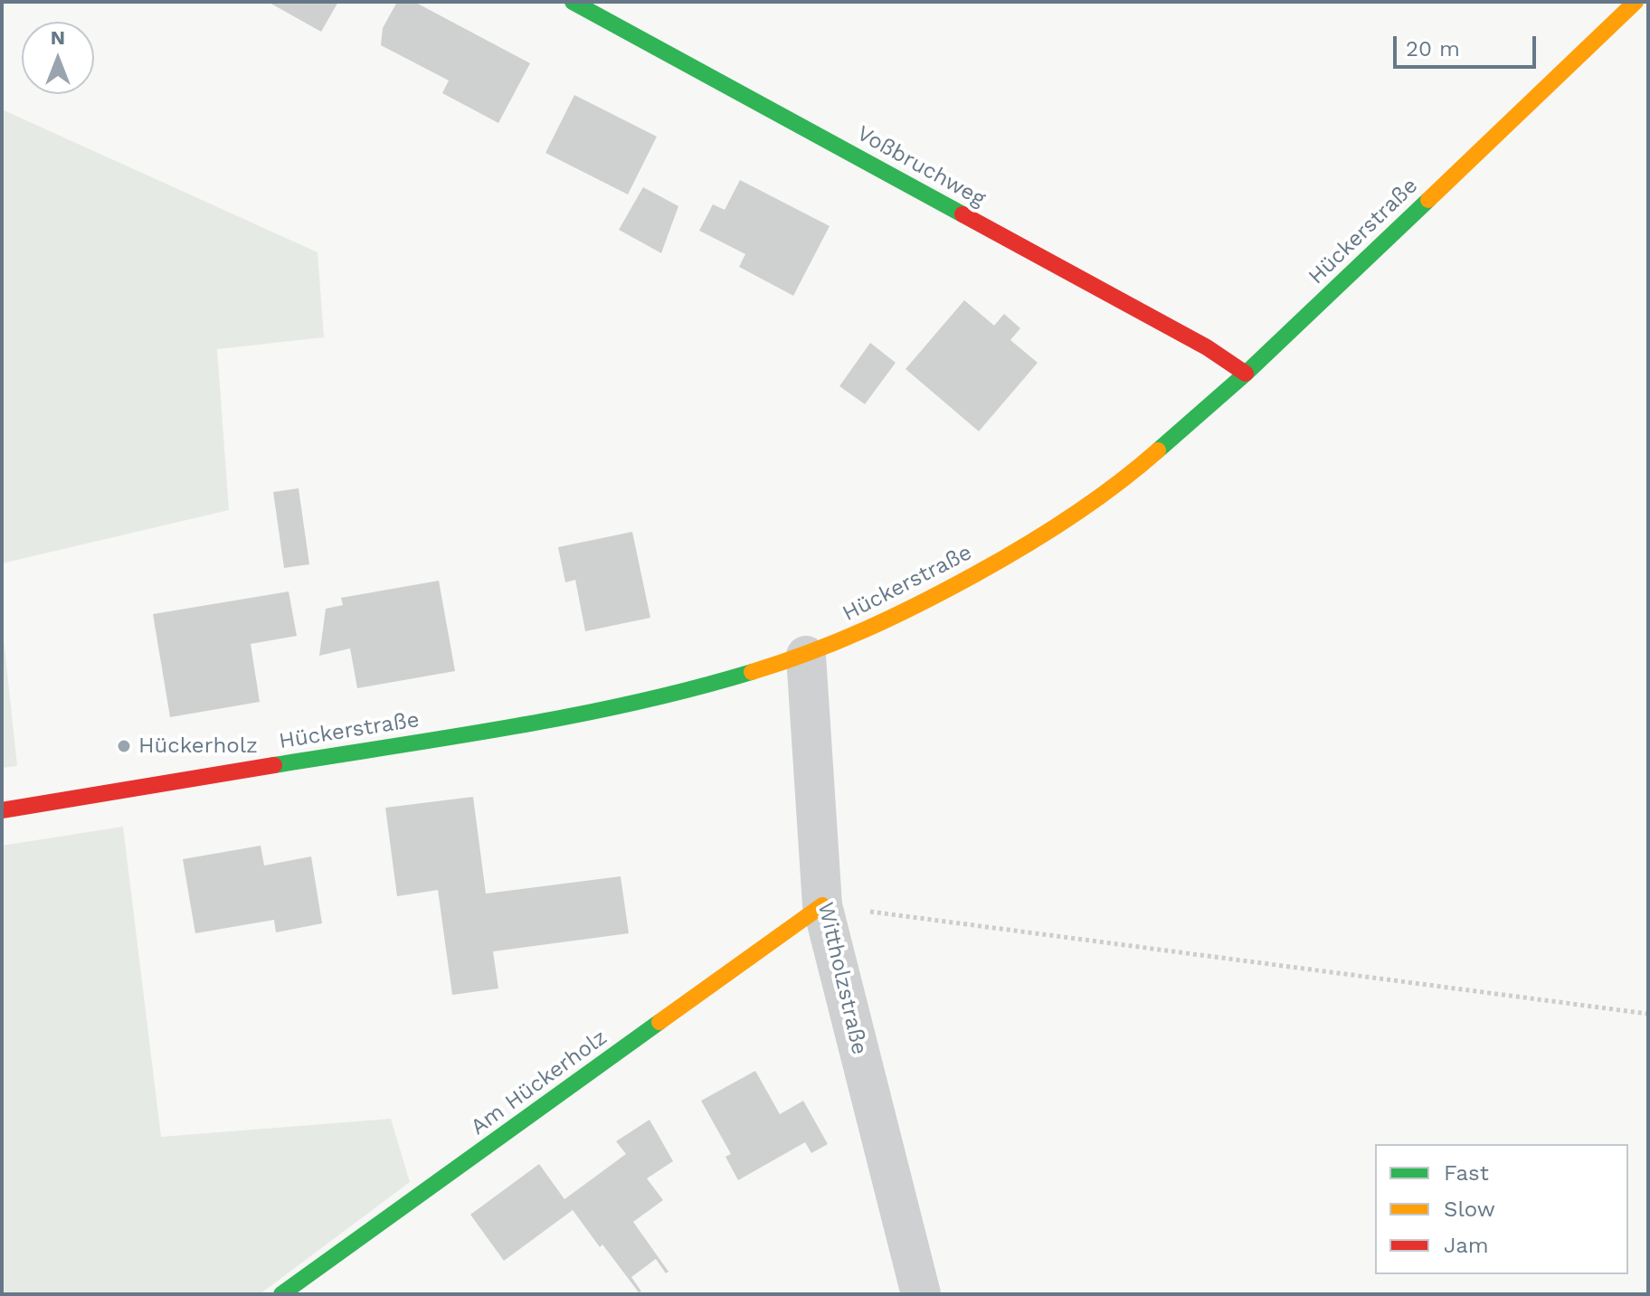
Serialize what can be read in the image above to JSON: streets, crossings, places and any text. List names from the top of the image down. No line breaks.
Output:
{"streets":{"street":["Voßbruchweg","Hückerstraße","Wittholzstraße","Am Hückerholz"]},"crossings":[["Voßbruchweg","Hückerstraße"],["Hückerstraße","Wittholzstraße"],["Wittholzstraße","Am Hückerholz"]],"places":["Hückerholz"],"legend":["Fast","Slow","Jam"],"scale_bar":"20 m","north":"top"}
